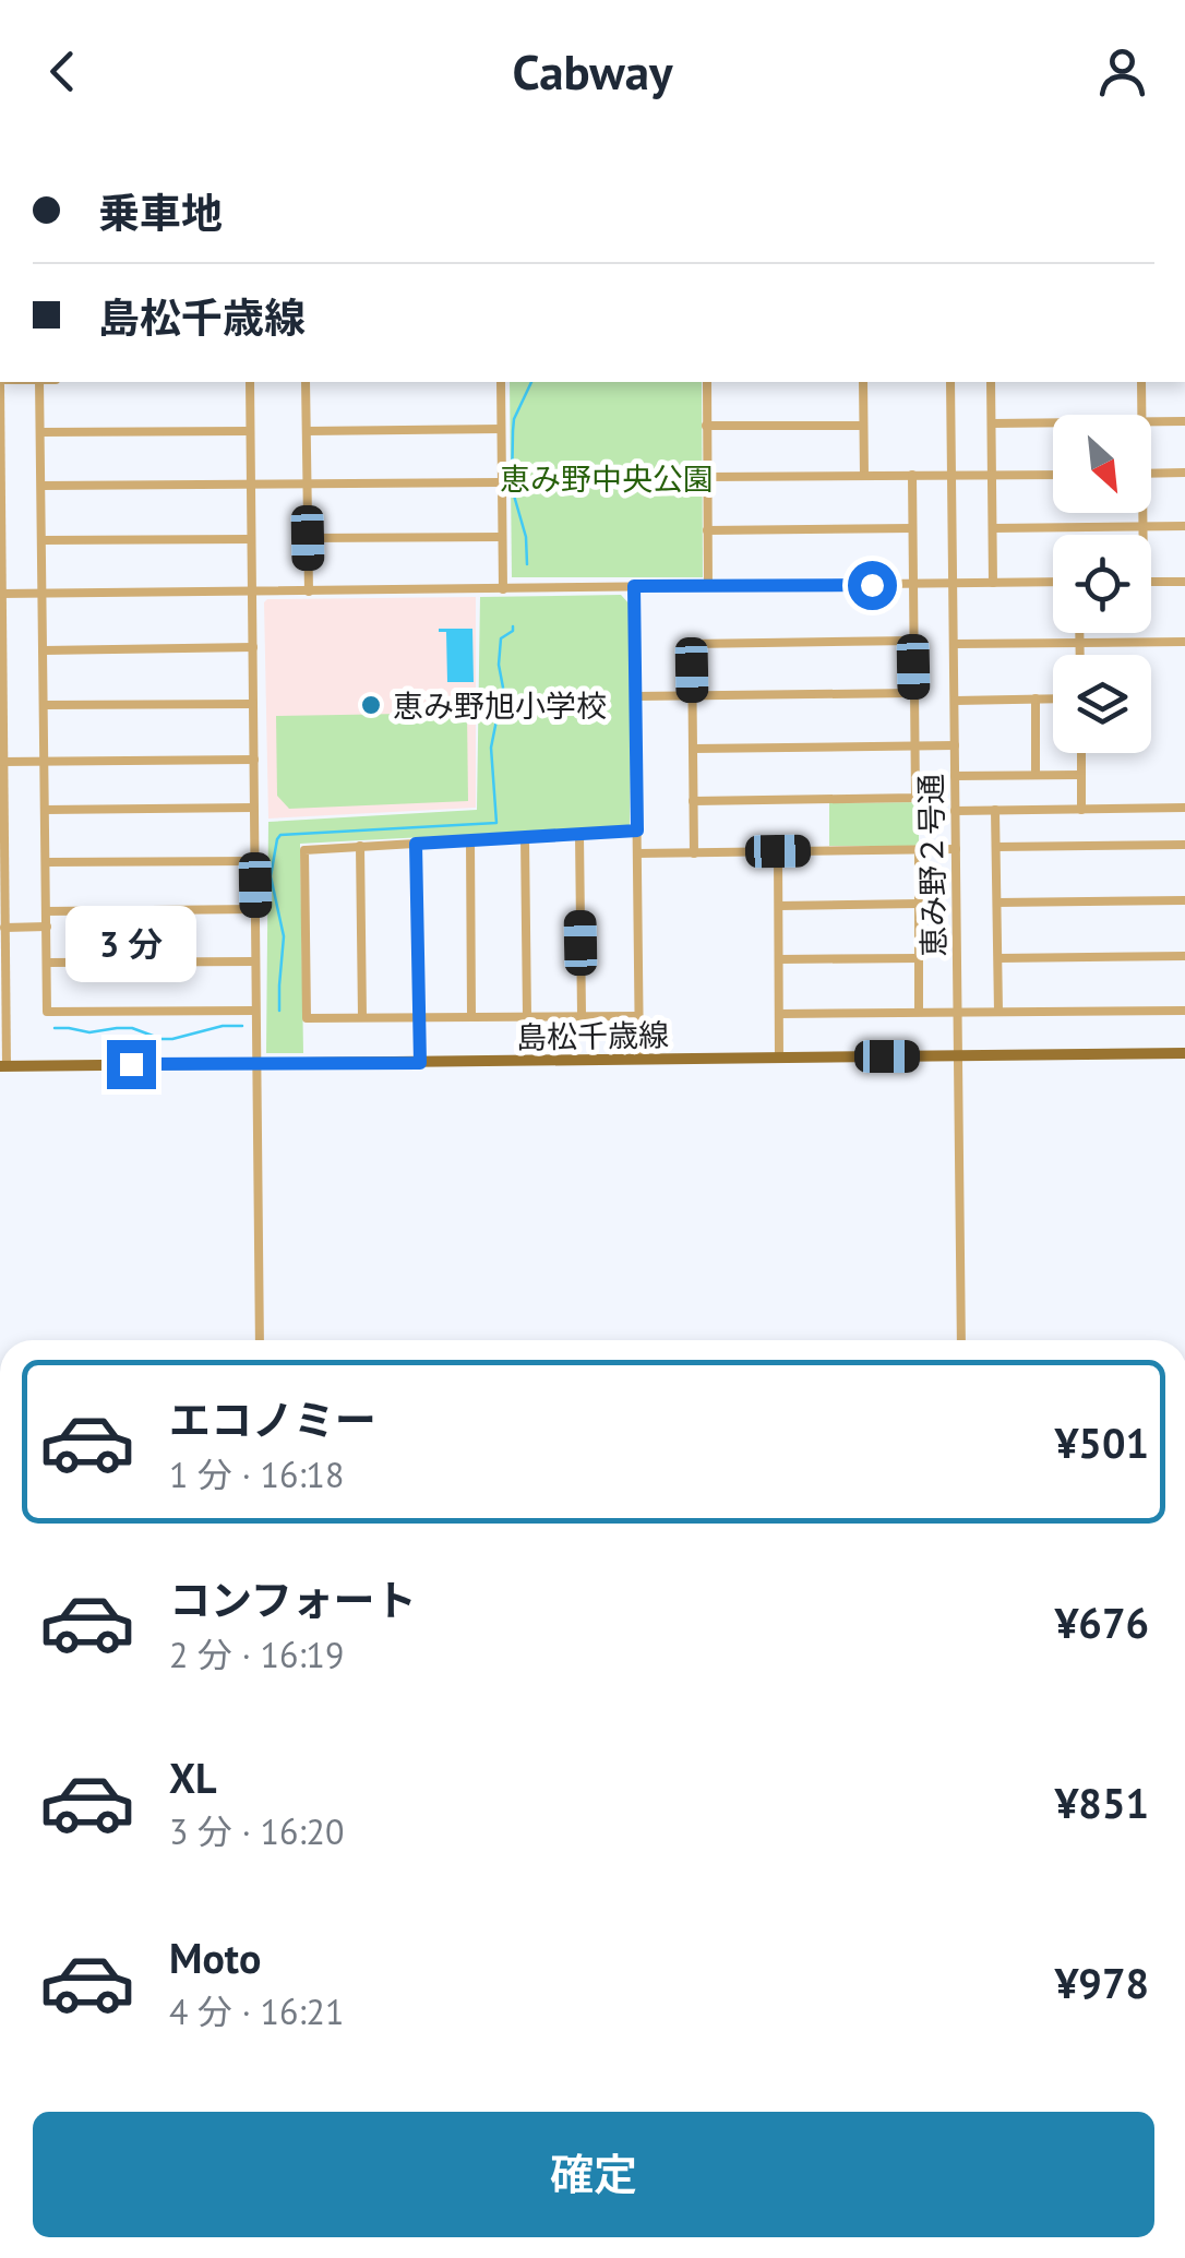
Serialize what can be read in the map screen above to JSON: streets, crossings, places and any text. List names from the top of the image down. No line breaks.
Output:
{"streets":{"main road":["島松千歳線"],"street":["恵み野２号通"]},"crossings":[["恵み野２号通","島松千歳線"]],"parks":["恵み野中央公園"],"places":["恵み野旭小学校"],"north":"bottom right","page":{"header":"Cabway","banner":["乗車地","島松千歳線"],"bubble":"3 分","list":[{"name":"エコノミー","note":"1 分 · 16:18","value":"¥501"},{"name":"コンフォート","note":"2 分 · 16:19","value":"¥676"},{"name":"XL","note":"3 分 · 16:20","value":"¥851"},{"name":"Moto","note":"4 分 · 16:21","value":"¥978"}],"buttons":"確定"}}
